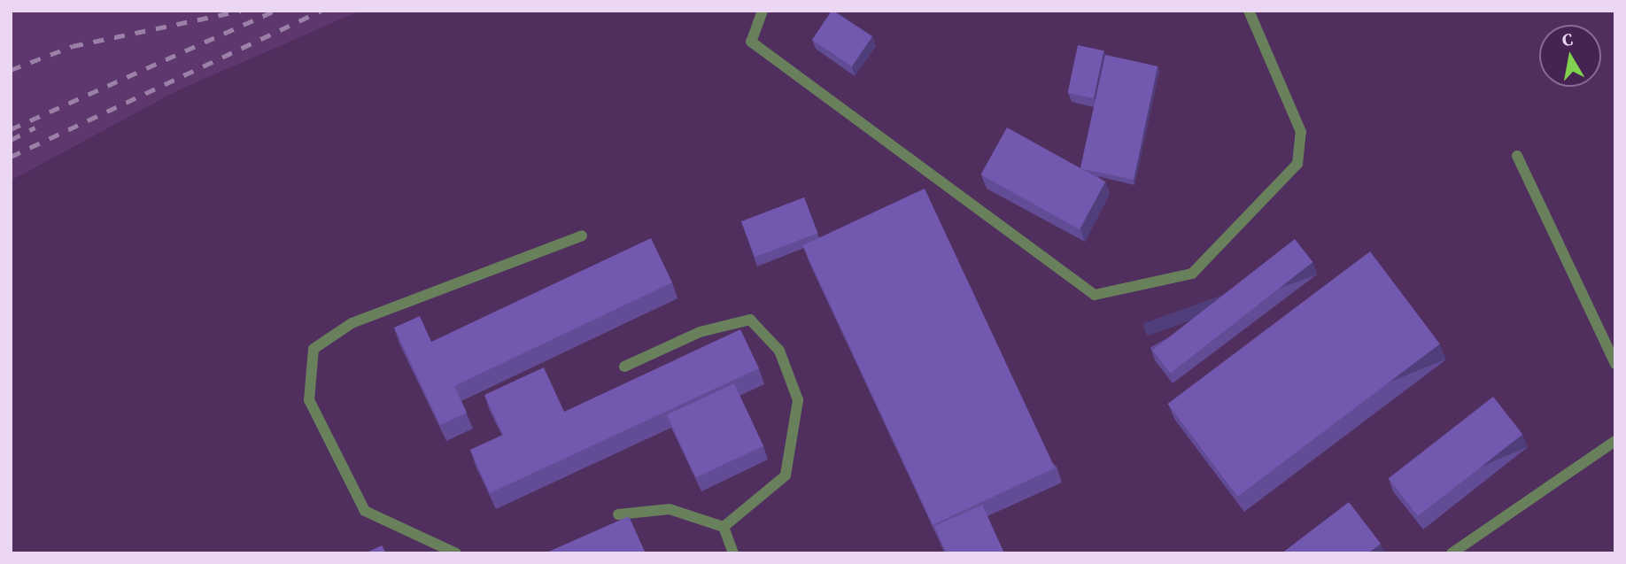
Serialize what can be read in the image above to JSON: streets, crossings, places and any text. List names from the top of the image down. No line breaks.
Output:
{"north":"top"}
